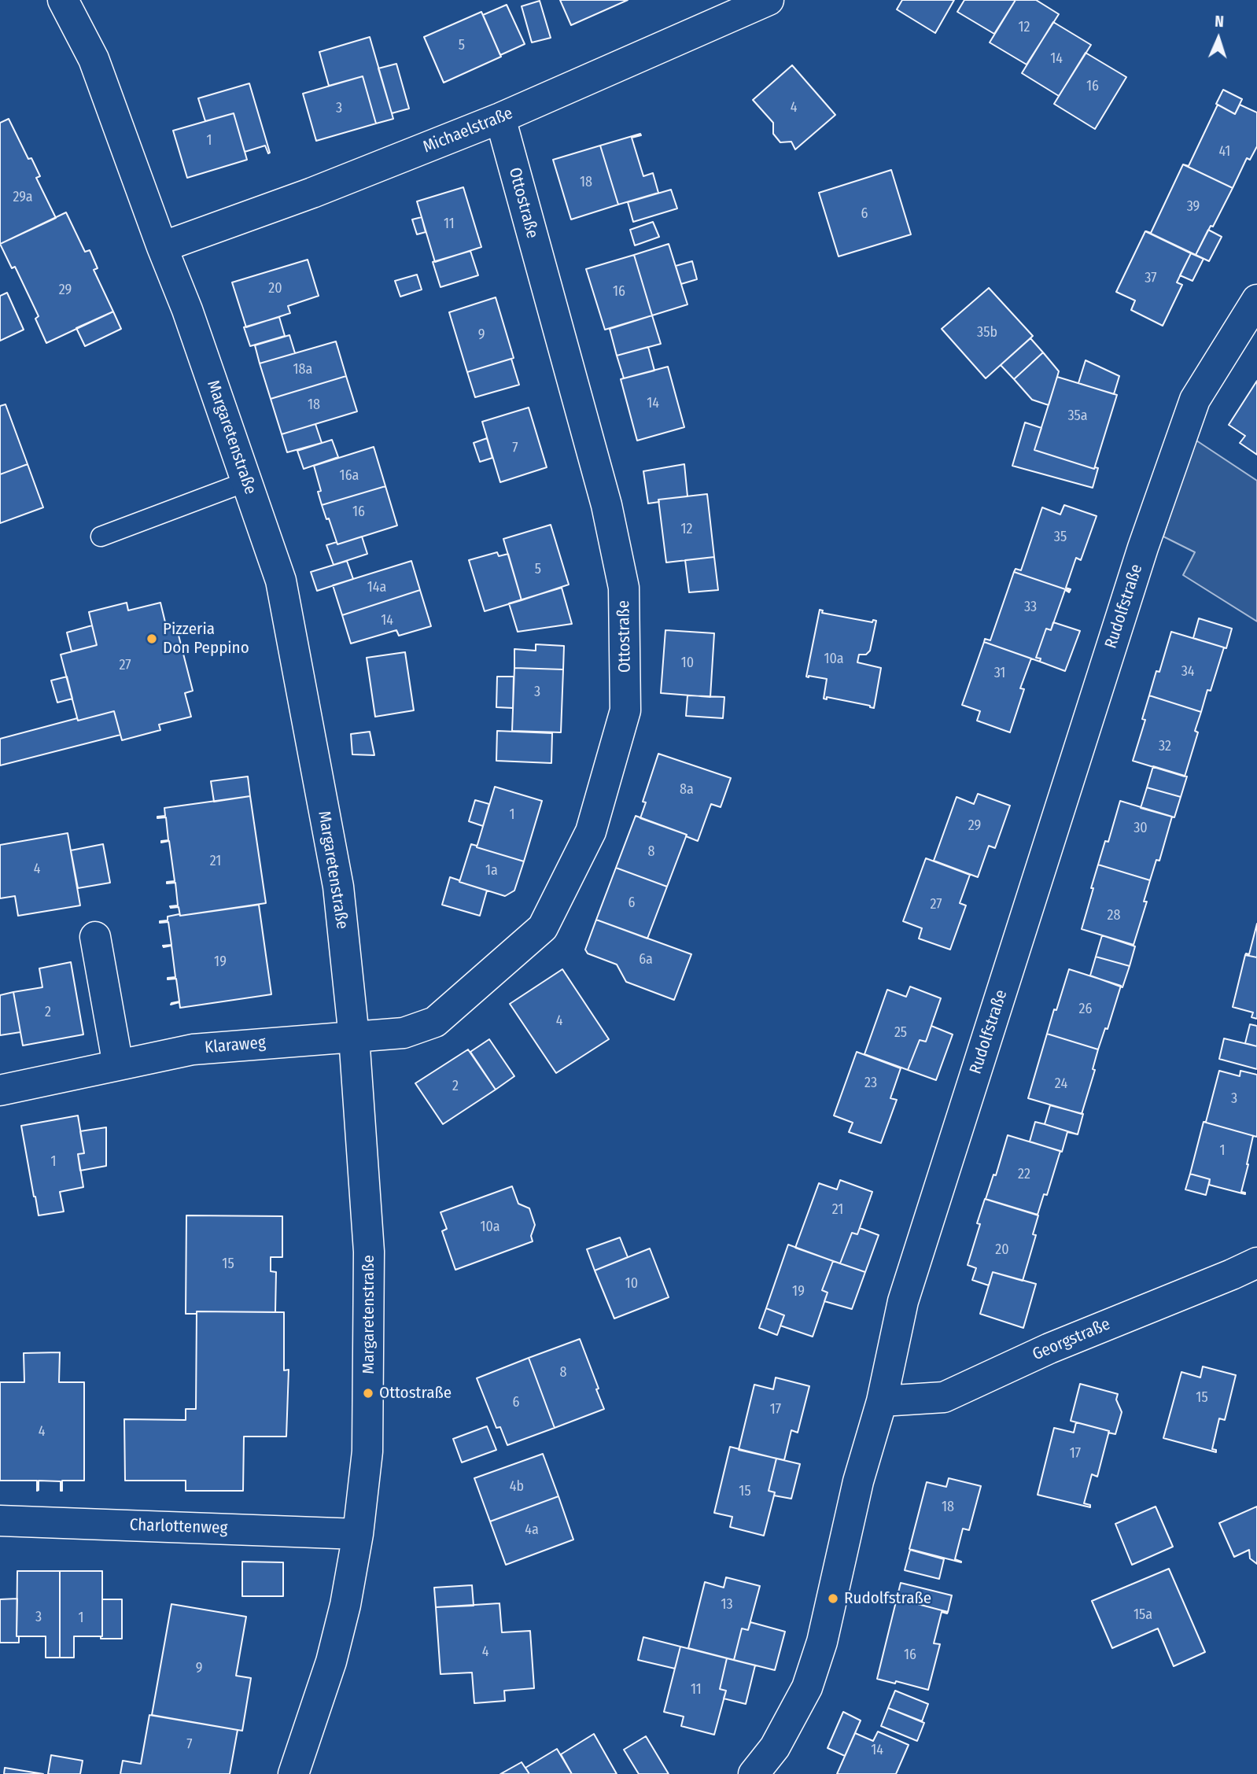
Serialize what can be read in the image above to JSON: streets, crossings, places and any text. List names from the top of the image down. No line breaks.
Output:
{"streets":{"street":["Michaelstraße","Ottostraße","Margaretenstraße","Rudolfstraße","Klaraweg","Georgstraße","Charlottenweg"]},"crossings":[["Michaelstraße","Ottostraße"],["Michaelstraße","Margaretenstraße"],["Ottostraße","Margaretenstraße"],["Ottostraße","Klaraweg"],["Margaretenstraße","Klaraweg"],["Margaretenstraße","Charlottenweg"],["Rudolfstraße","Georgstraße"]],"places":["Pizzeria Don Peppino","Ottostraße","Rudolfstraße"],"house_numbers":["12","5","14","16","4","3","1","41","18","29a","39","6","11","37","20","29","16","35b","9","18a","14","18","35a","7","16a","16","12","35","5","14a","33","14","10a","10","27","34","31","3","32","8a","1","29","30","8","21","4","1a","6","27","28","6a","19","26","2","4","25","23","24","2","3","1","1","22","21","10a","20","15","10","19","8","15","6","17","4","17","4b","15","18","4a","13","15a","3","1","4","16","9","11","7","14"],"north":"top"}
